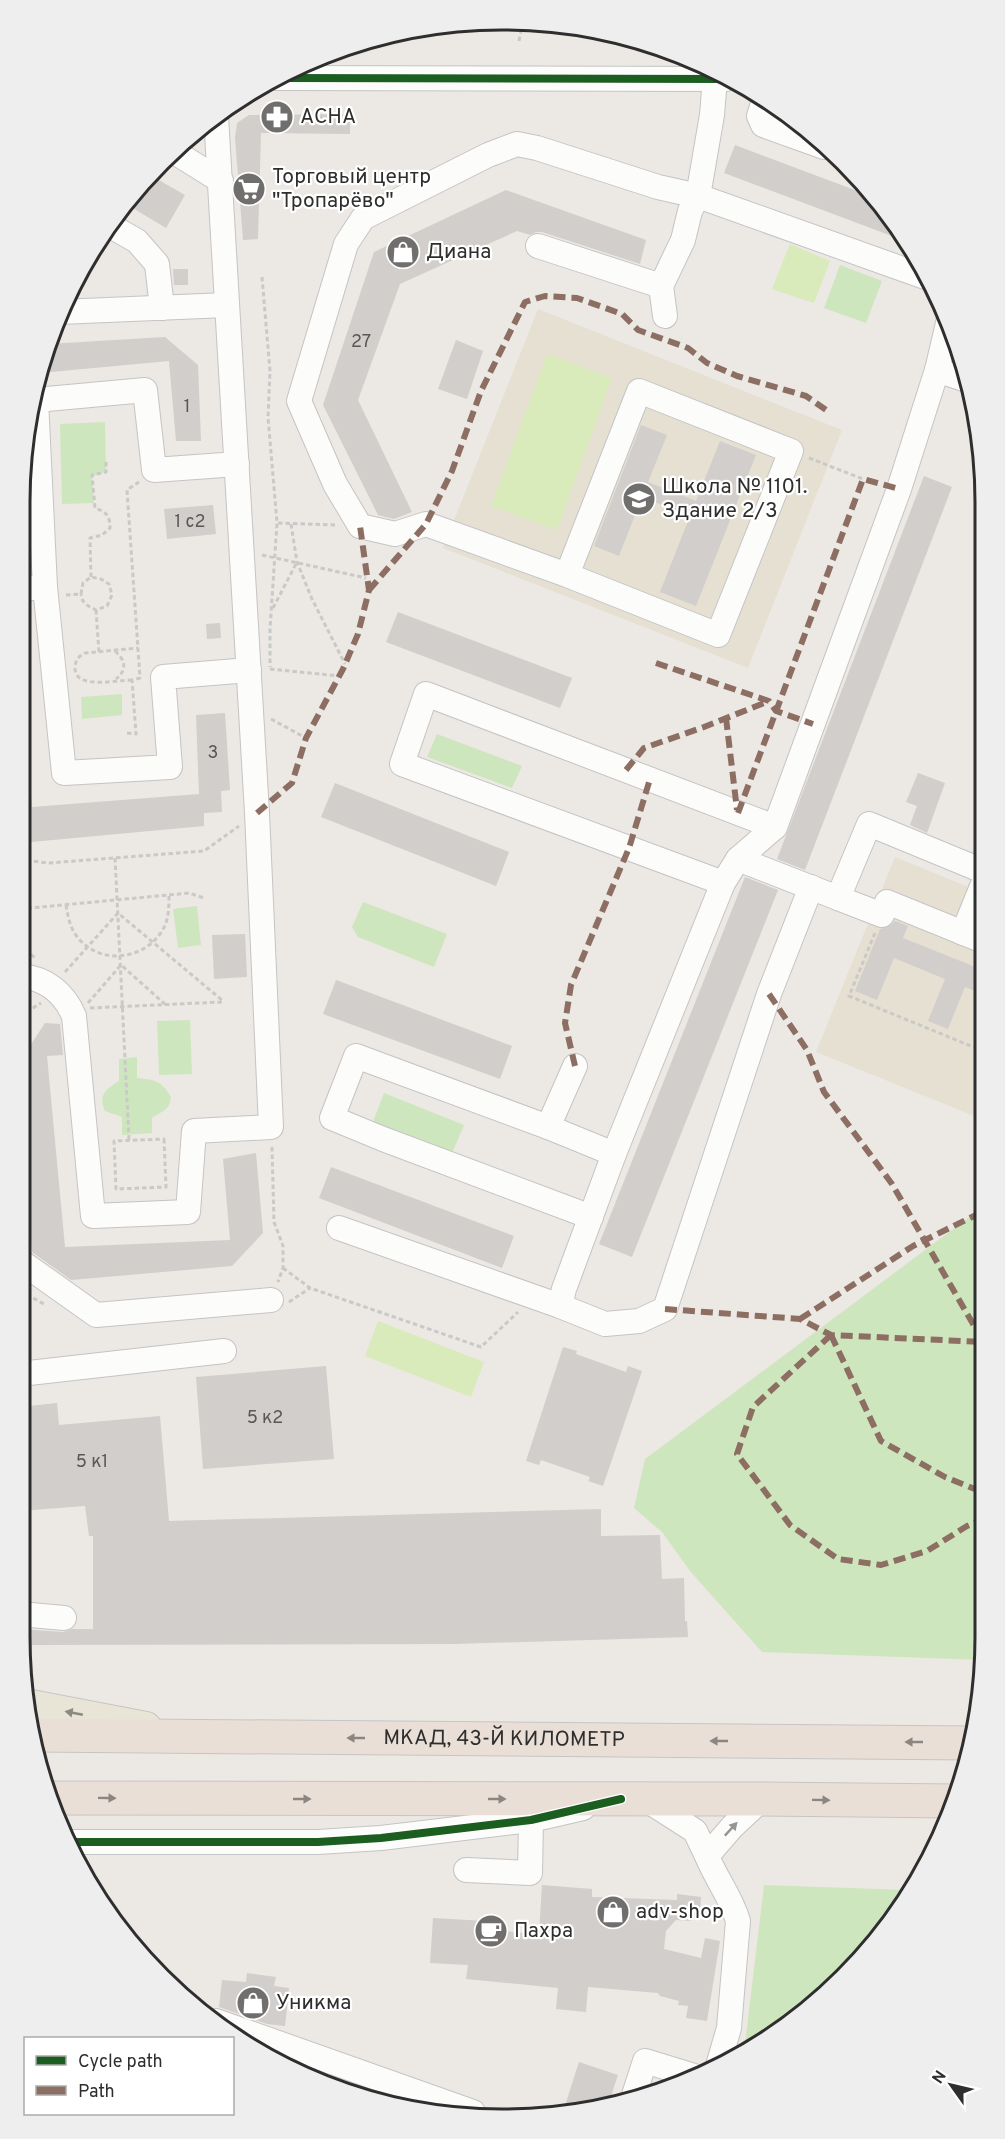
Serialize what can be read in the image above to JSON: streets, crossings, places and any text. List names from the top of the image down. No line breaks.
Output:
{"streets":{"highway":["МКАД, 43-Й КИЛОМЕТР"]},"places":{"pharmacy":["АСНА"],"supermarket":["Торговый центр \"Тропарёво\""],"shop":["Диана","adv-shop","Уникма"],"school or university":["Школа № 1101. Здание 2/3"],"cafe":["Пахра"]},"house_numbers":["27","1","1 с2","3","5 к2","5 к1"],"legend":["Cycle path","Path"],"north":"top left"}
